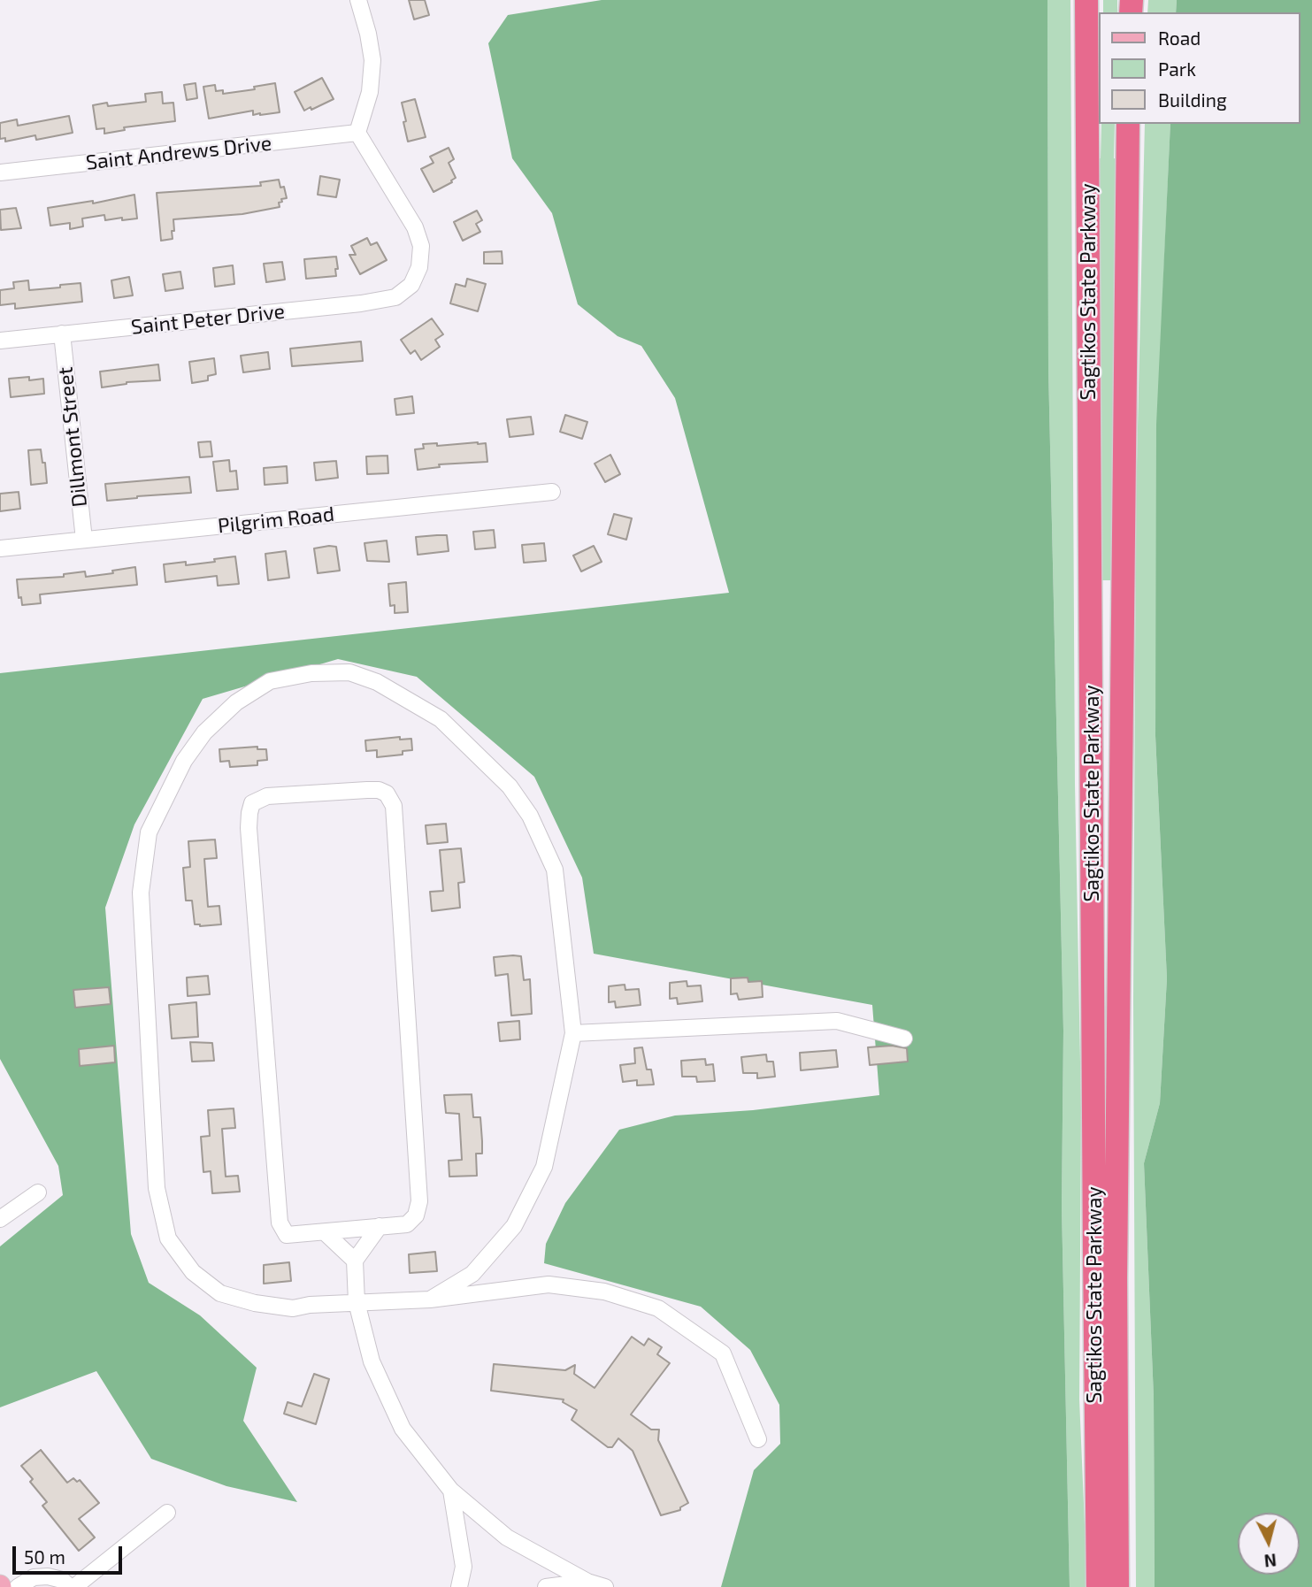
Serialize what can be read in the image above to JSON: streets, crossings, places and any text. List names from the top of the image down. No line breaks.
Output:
{"streets":{"highway":["Sagtikos State Parkway"],"street":["Saint Andrews Drive","Saint Peter Drive","Dillmont Street","Pilgrim Road"]},"crossings":[["Saint Andrews Drive","Saint Peter Drive"],["Saint Peter Drive","Dillmont Street"],["Dillmont Street","Pilgrim Road"]],"legend":["Road","Park","Building"],"scale_bar":"50 m","north":"bottom"}
